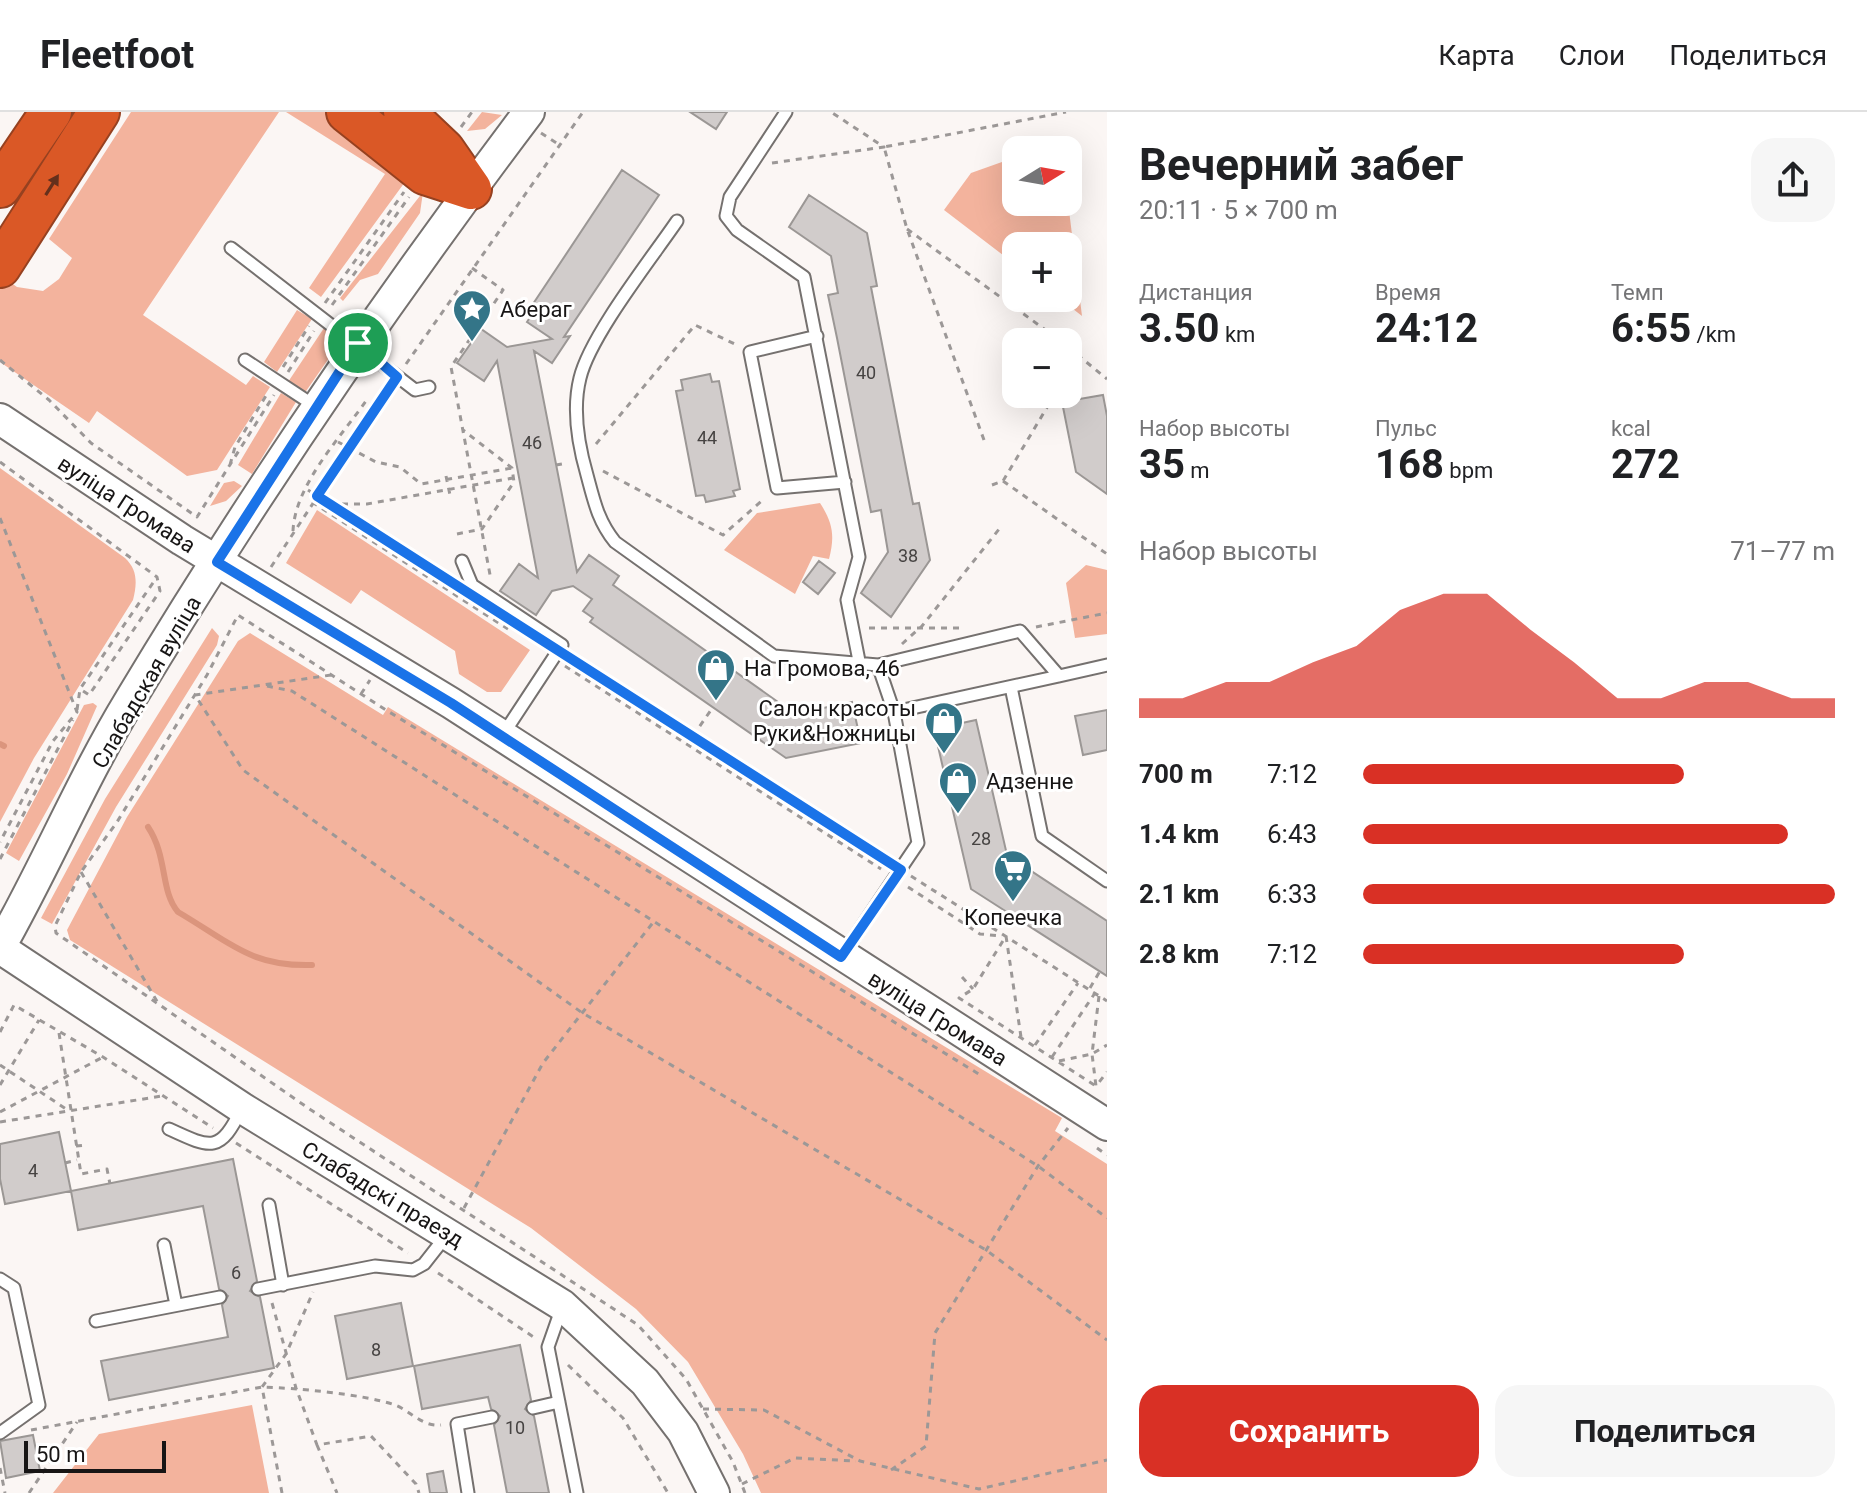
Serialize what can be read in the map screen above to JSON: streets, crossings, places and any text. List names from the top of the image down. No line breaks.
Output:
{"streets":{"main road":["вуліца Громава","Слабадская вуліца","Слабадскі праезд"]},"crossings":[["вуліца Громава","Слабадская вуліца"],["Слабадская вуліца","Слабадскі праезд"]],"places":{"place":["Абераг"],"shop":["На Громова, 46","Салон красоты Руки&Ножницы","Адзенне"],"supermarket":["Копеечка"]},"house_numbers":["40","44","46","38","28","4","6","8","10"],"scale_bar":"50 m","north":"right","page":{"header":"Fleetfoot","nav":["Карта","Слои","Поделиться"],"heading":["Вечерний забег","20:11 · 5 × 700 m"],"map_buttons":["+","−"],"stats":[["Дистанция","3.50 km"],["Время","24:12"],["Темп","6:55 /km"],["Набор высоты","35 m"],["Пульс","168 bpm"],["kcal","272"]],"chart":["Набор высоты","71–77 m"],"list":[{"name":"700 m","note":"7:12"},{"name":"1.4 km","note":"6:43"},{"name":"2.1 km","note":"6:33"},{"name":"2.8 km","note":"7:12"}],"buttons":["Сохранить","Поделиться"],"scale":"50 m"}}
